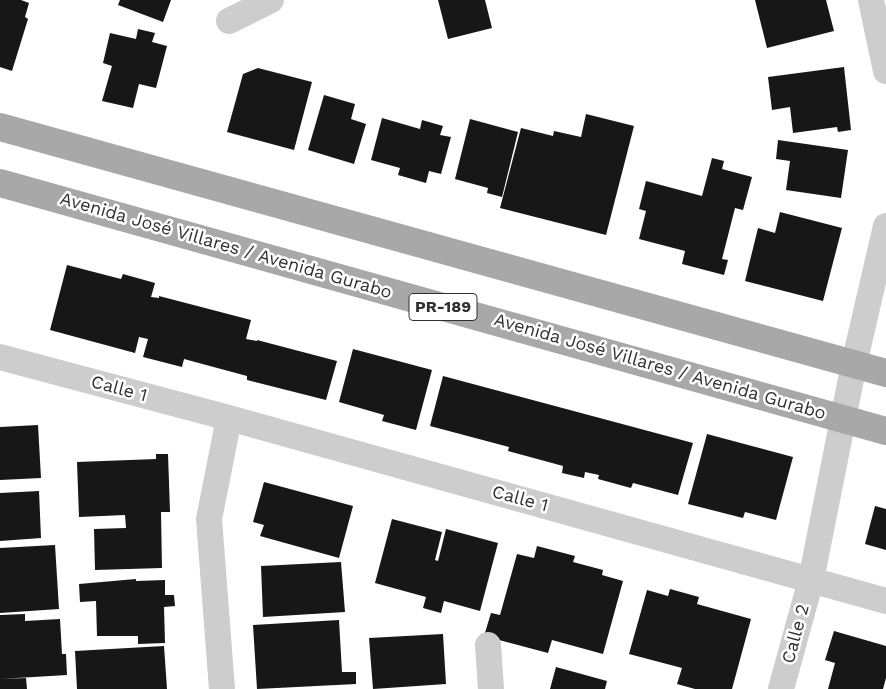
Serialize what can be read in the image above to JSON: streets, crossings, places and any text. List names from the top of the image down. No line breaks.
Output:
{"streets":{"main road":["Avenida José Villares / Avenida Gurabo","PR-189"],"street":["Calle 1","Calle 2"]},"crossings":[["Calle 1","Calle 2"]]}
